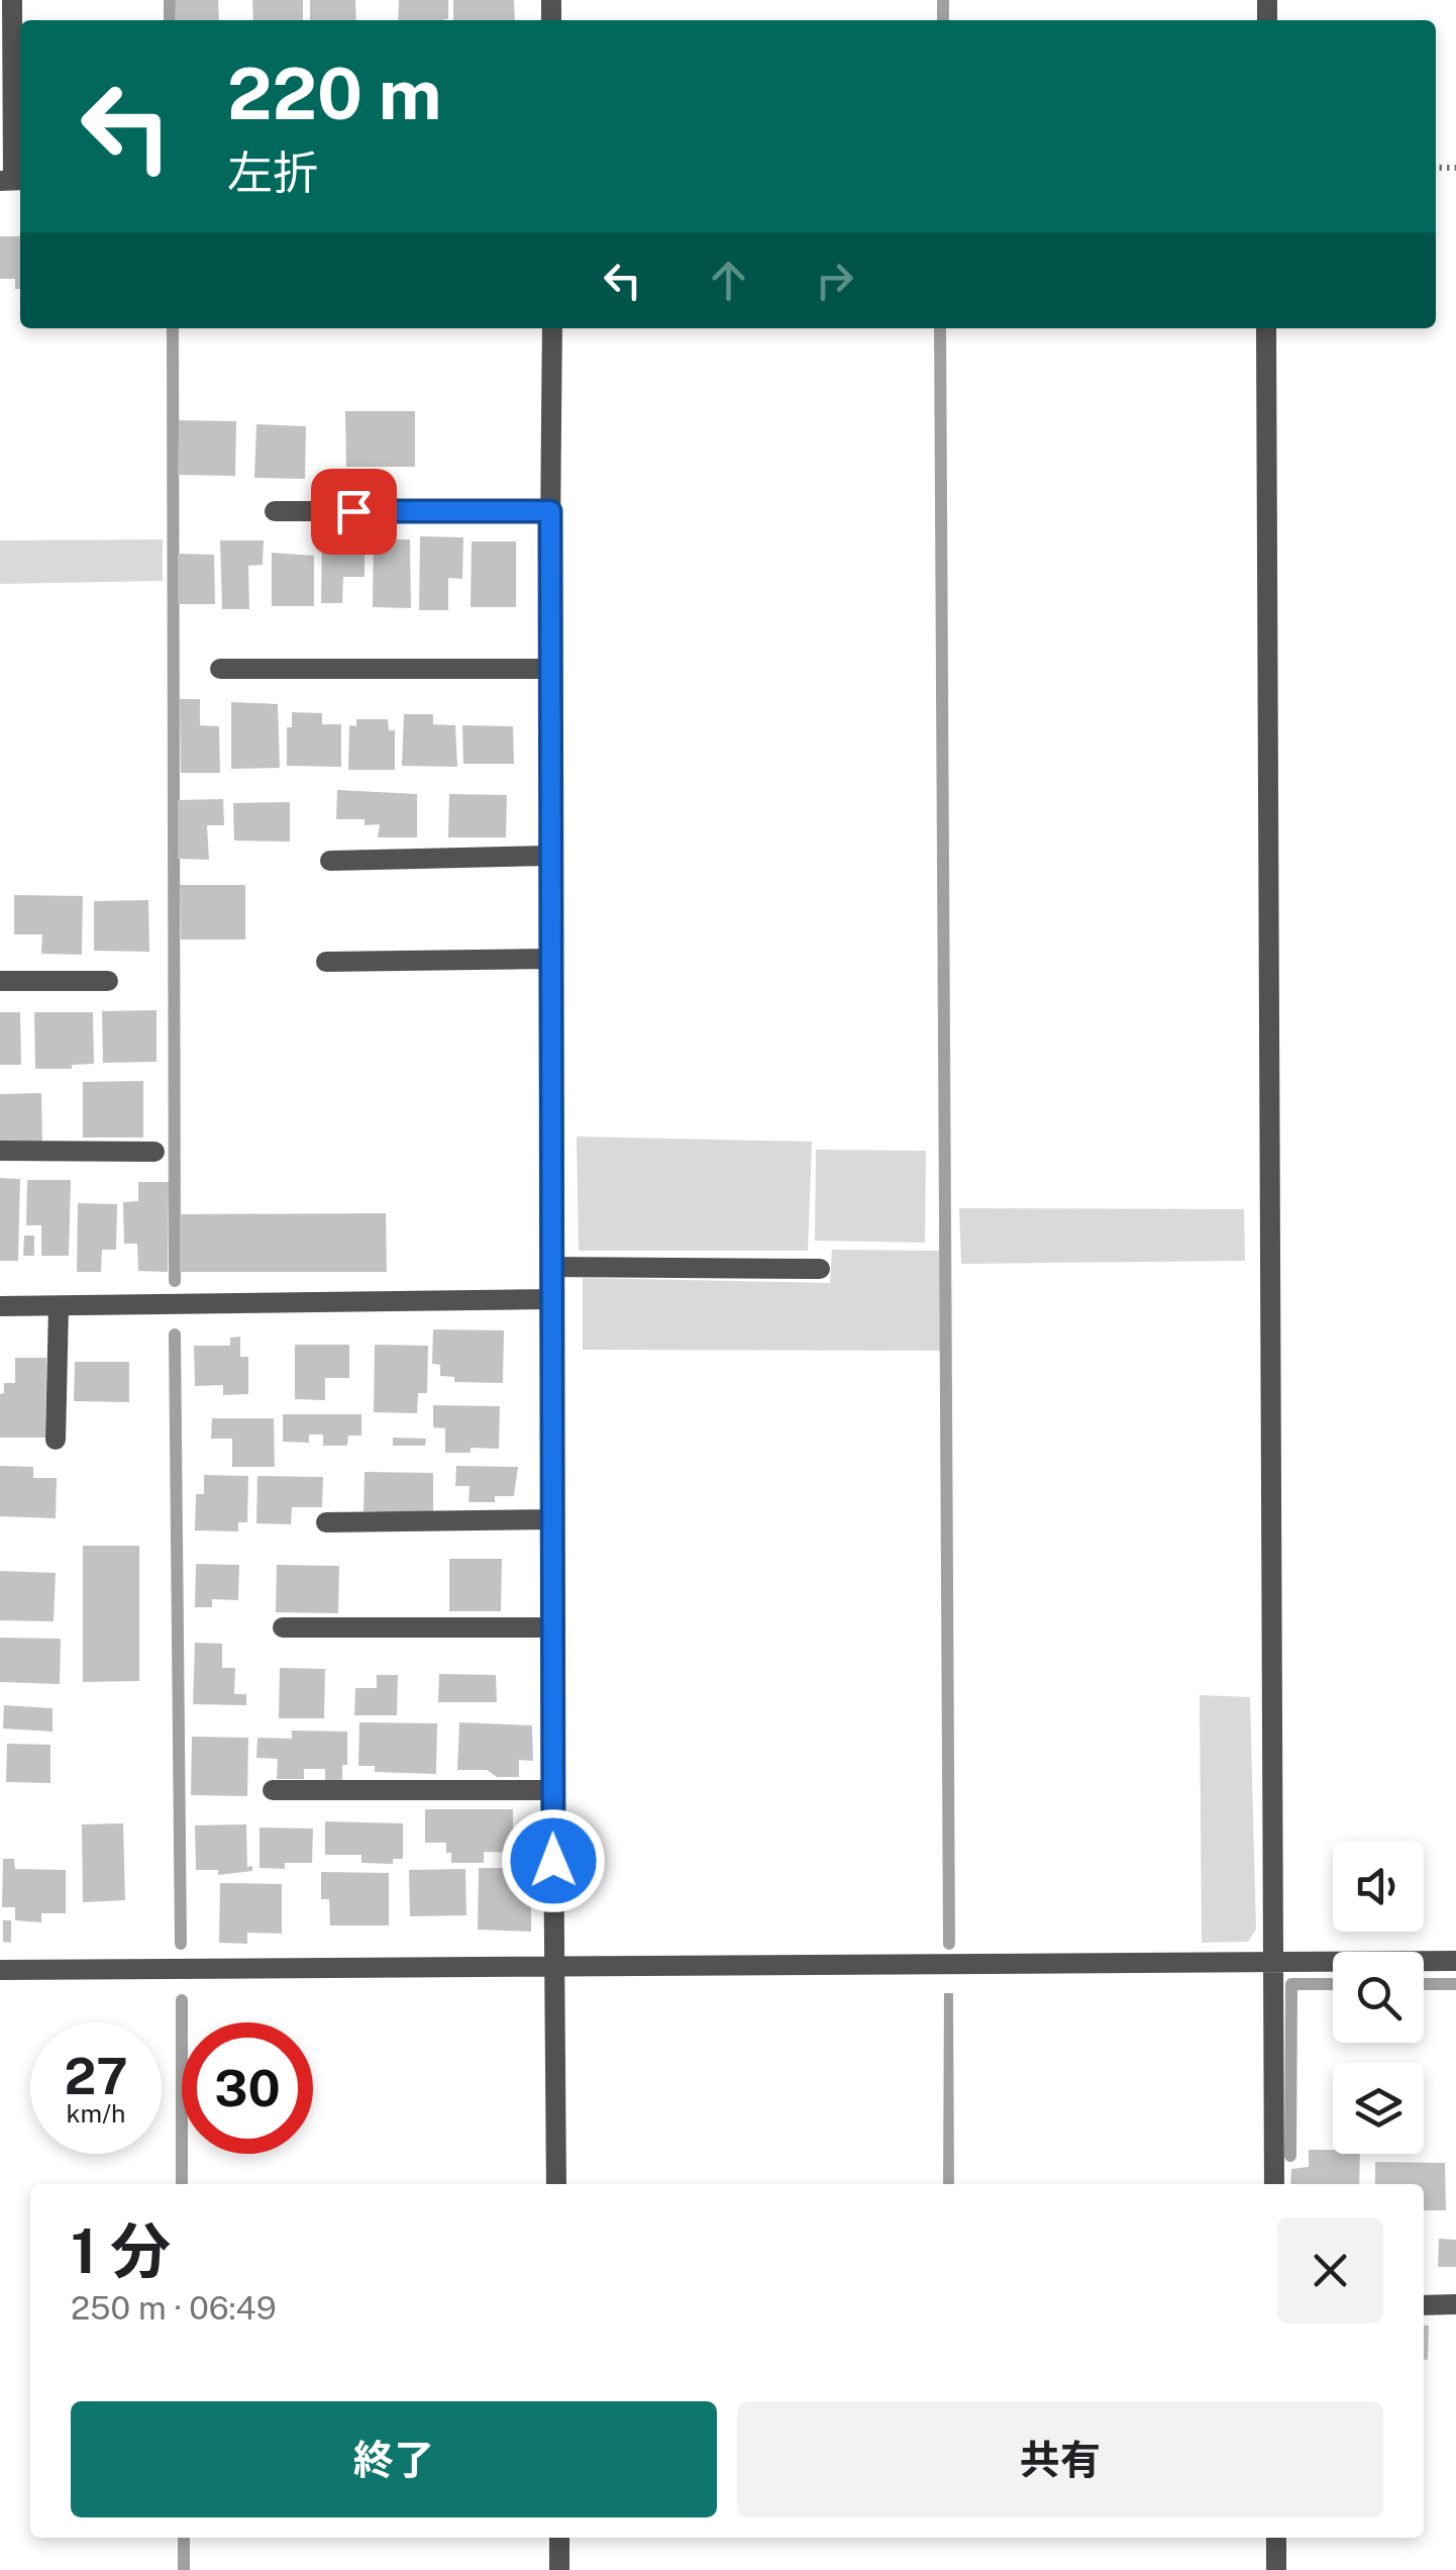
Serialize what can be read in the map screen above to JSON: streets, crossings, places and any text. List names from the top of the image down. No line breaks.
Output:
{"page":{"turn":["220 m","左折"],"speed":"27 km/h","limit":"30","heading":["1 分","250 m · 06:49"],"buttons":["終了","共有"]}}
